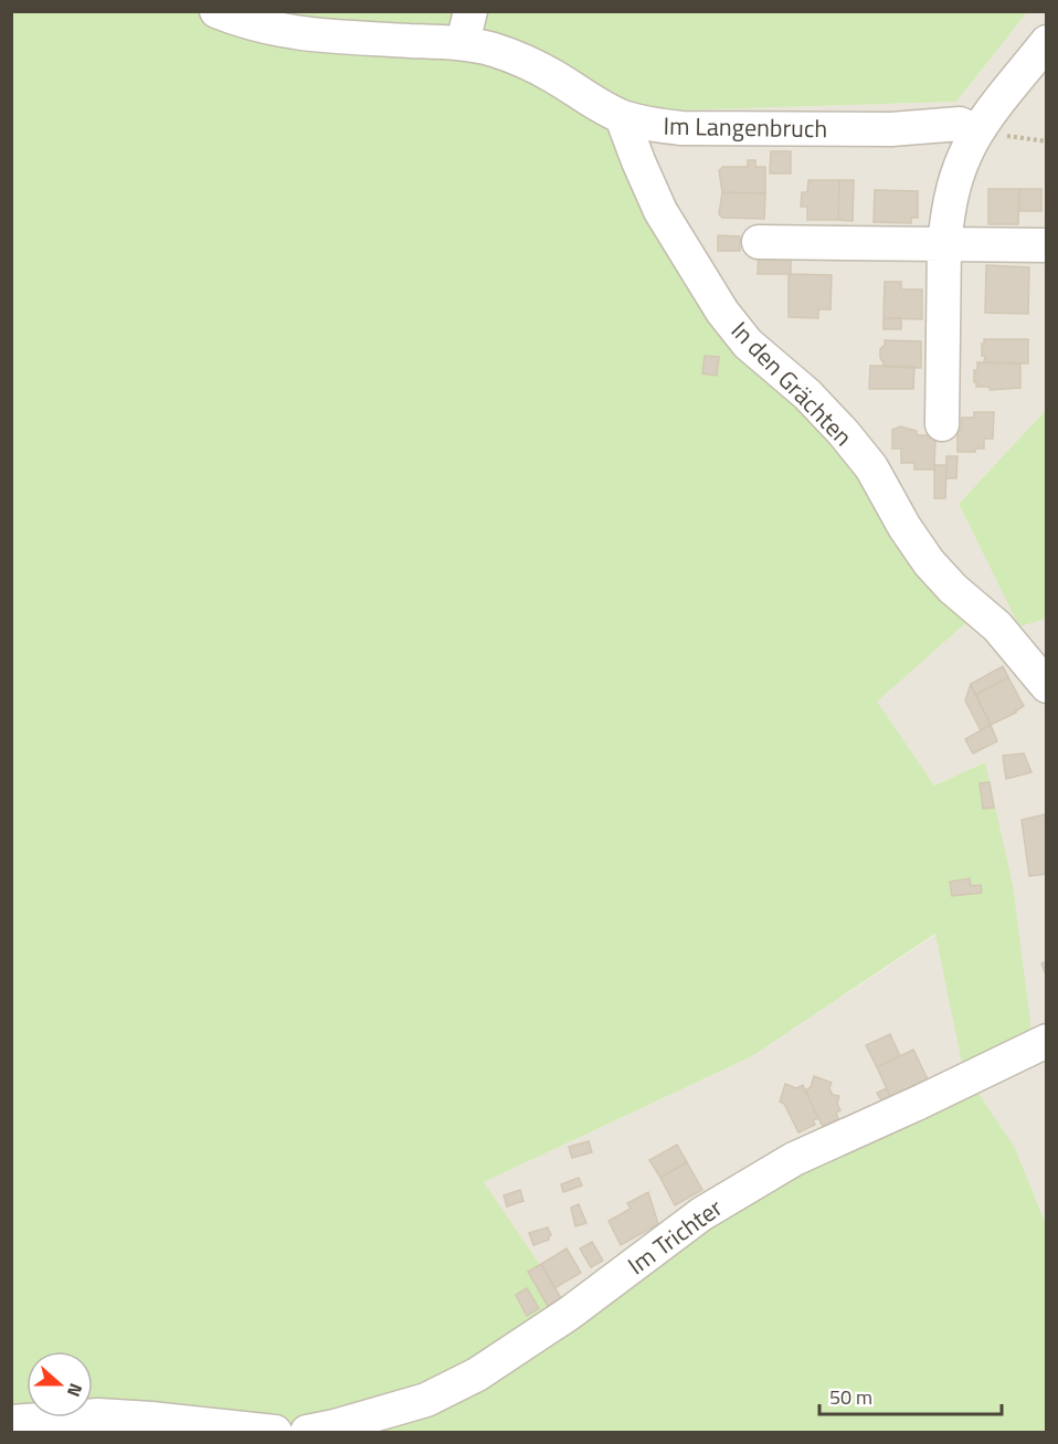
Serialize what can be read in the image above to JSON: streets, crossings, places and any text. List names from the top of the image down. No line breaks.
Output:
{"streets":{"street":["Im Langenbruch","In den Grächten","Im Trichter"]},"crossings":[["Im Langenbruch","In den Grächten"]],"scale_bar":"50 m","north":"right"}
